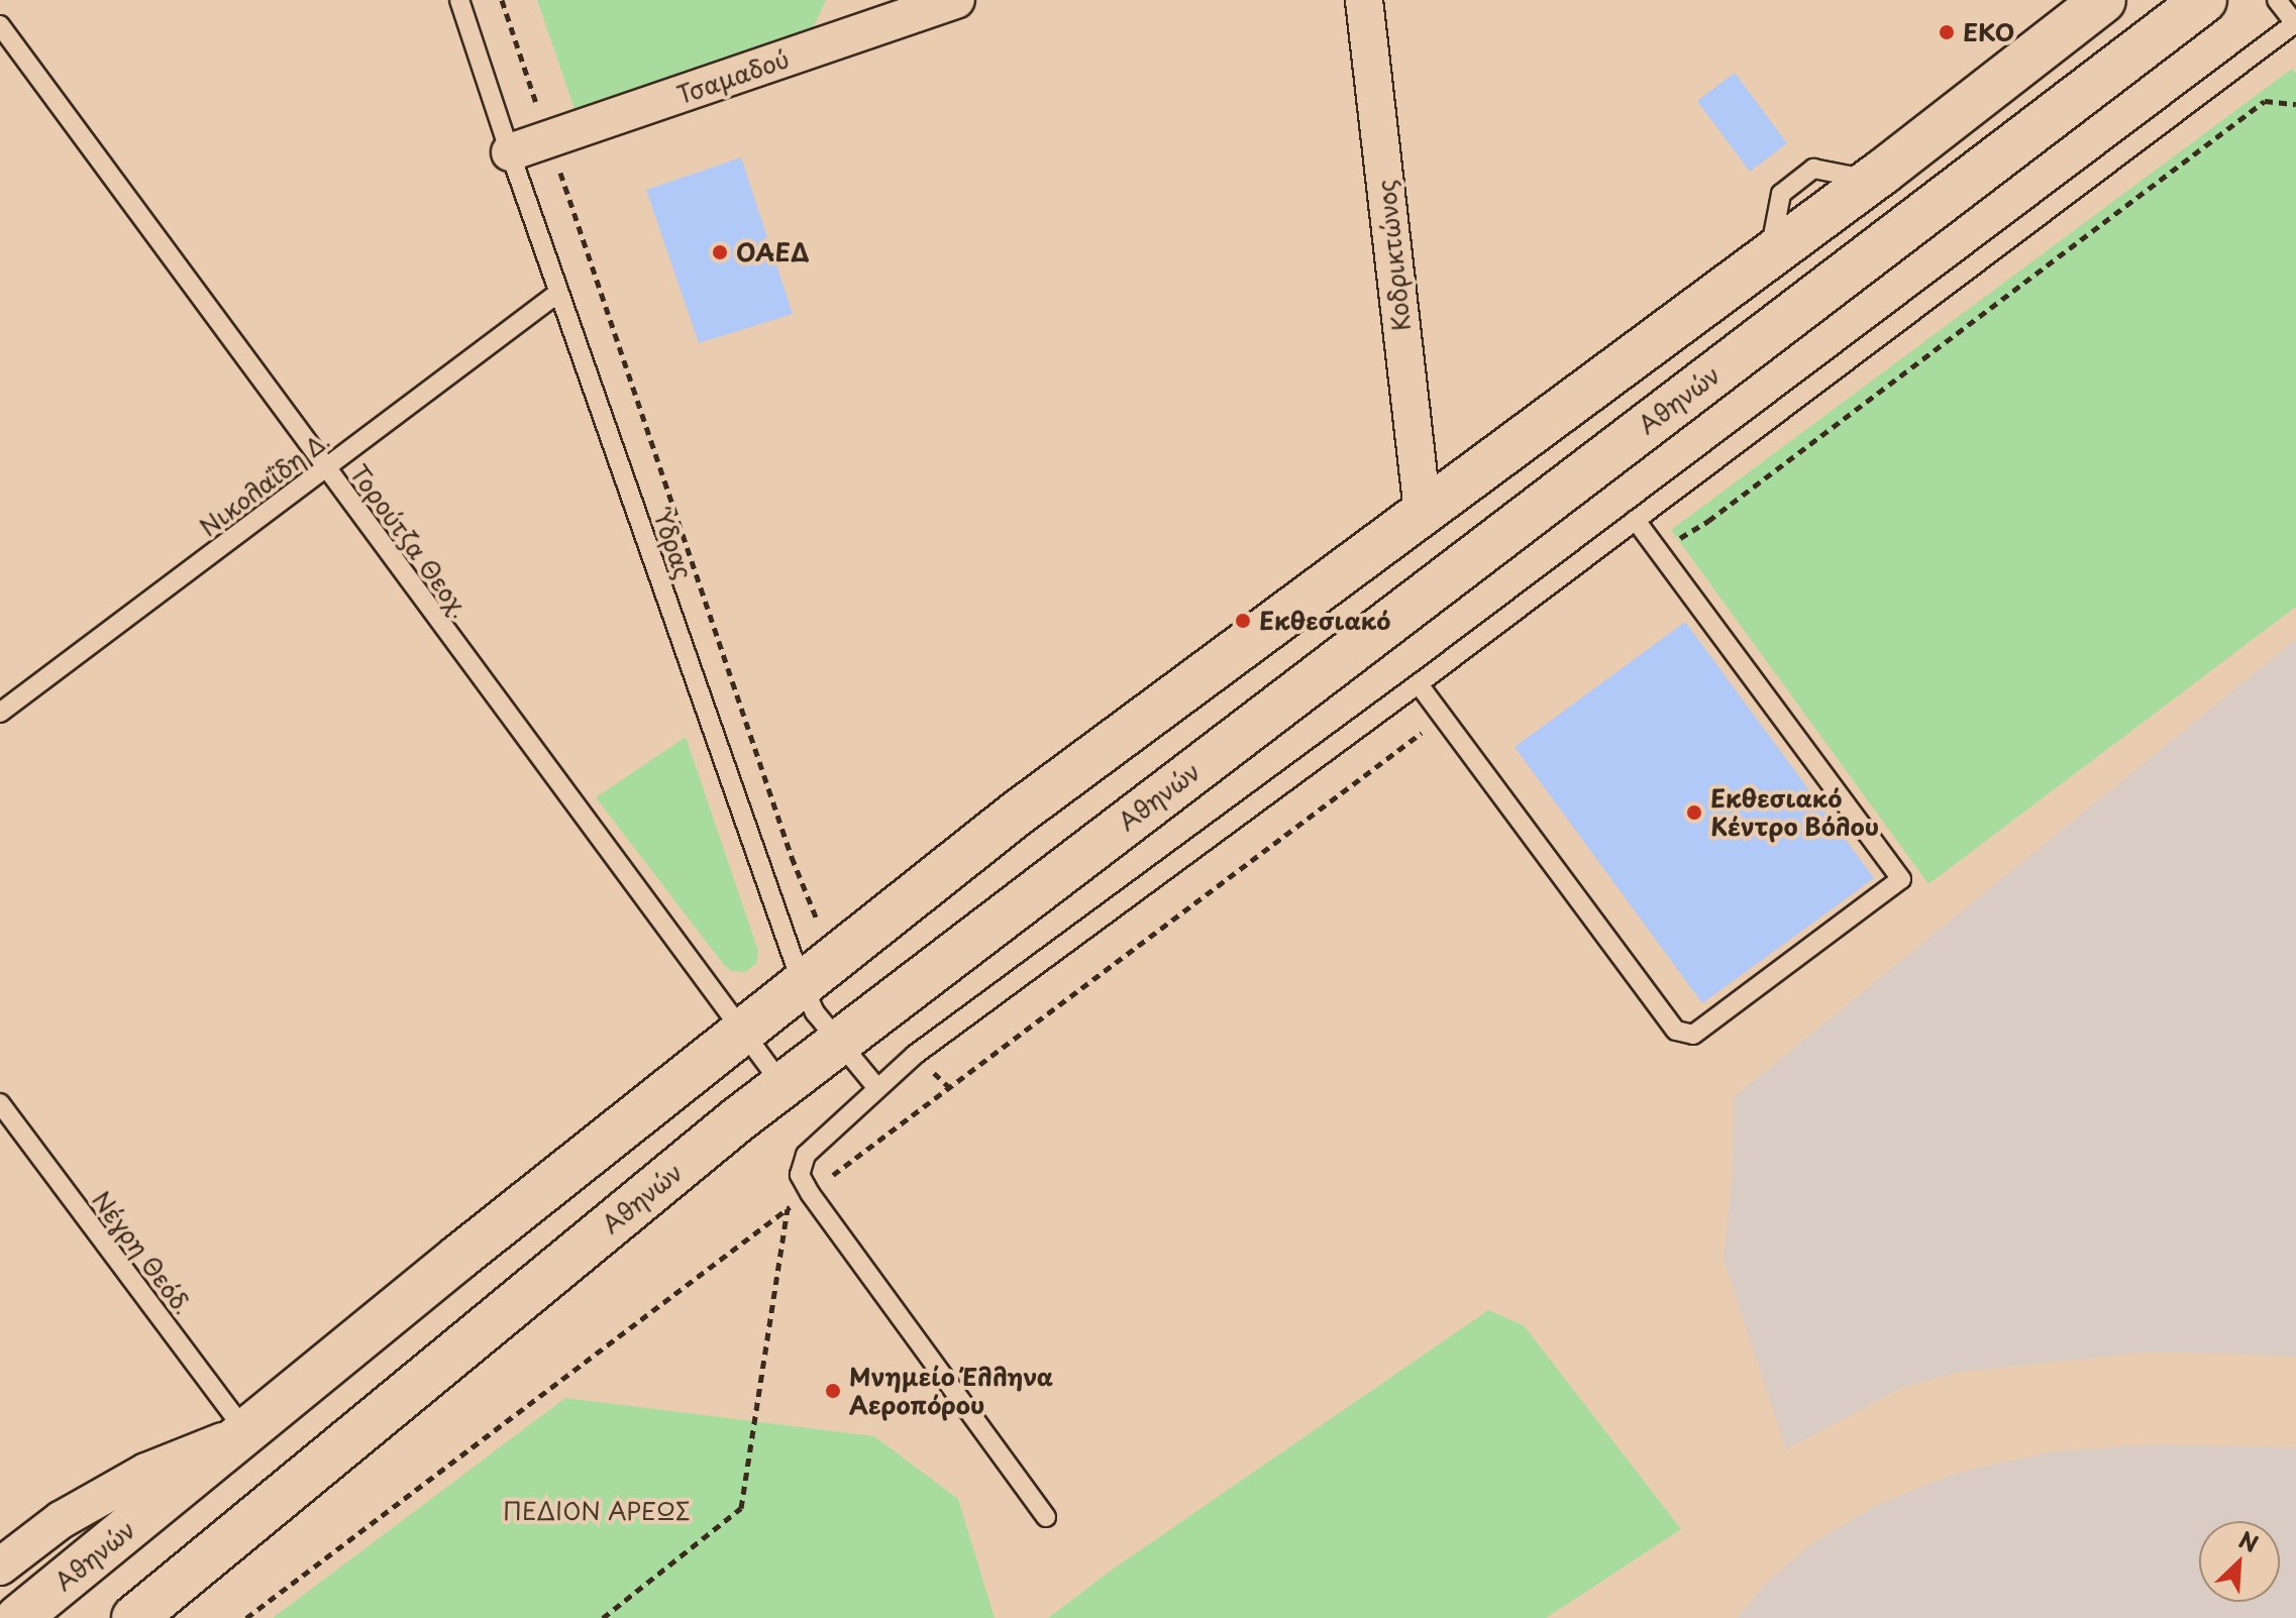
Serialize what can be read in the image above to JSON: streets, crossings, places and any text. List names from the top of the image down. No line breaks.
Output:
{"streets":{"main road":["Αθηνών"],"street":["Τσαμαδού","Κοδρικτώνος"],"lane":["Νικολαΐδη Δ.","Τορούτζα Θεοχ.","Ύδρας","Νέγρη Θεόδ."]},"crossings":[["Τσαμαδού","Ύδρας"],["Κοδρικτώνος","Αθηνών"],["Αθηνών","Τορούτζα Θεοχ."],["Αθηνών","Ύδρας"],["Αθηνών","Νέγρη Θεόδ."],["Νικολαΐδη Δ.","Τορούτζα Θεοχ."],["Νικολαΐδη Δ.","Ύδρας"]],"parks":["ΠΕΔΙΟΝ ΑΡΕΩΣ"],"places":["EKO","ΟΑΕΔ","Εκθεσιακό","Εκθεσιακό Κέντρο Βόλου","Μνημείο Έλληνα Αεροπόρου"],"north":"top right"}
